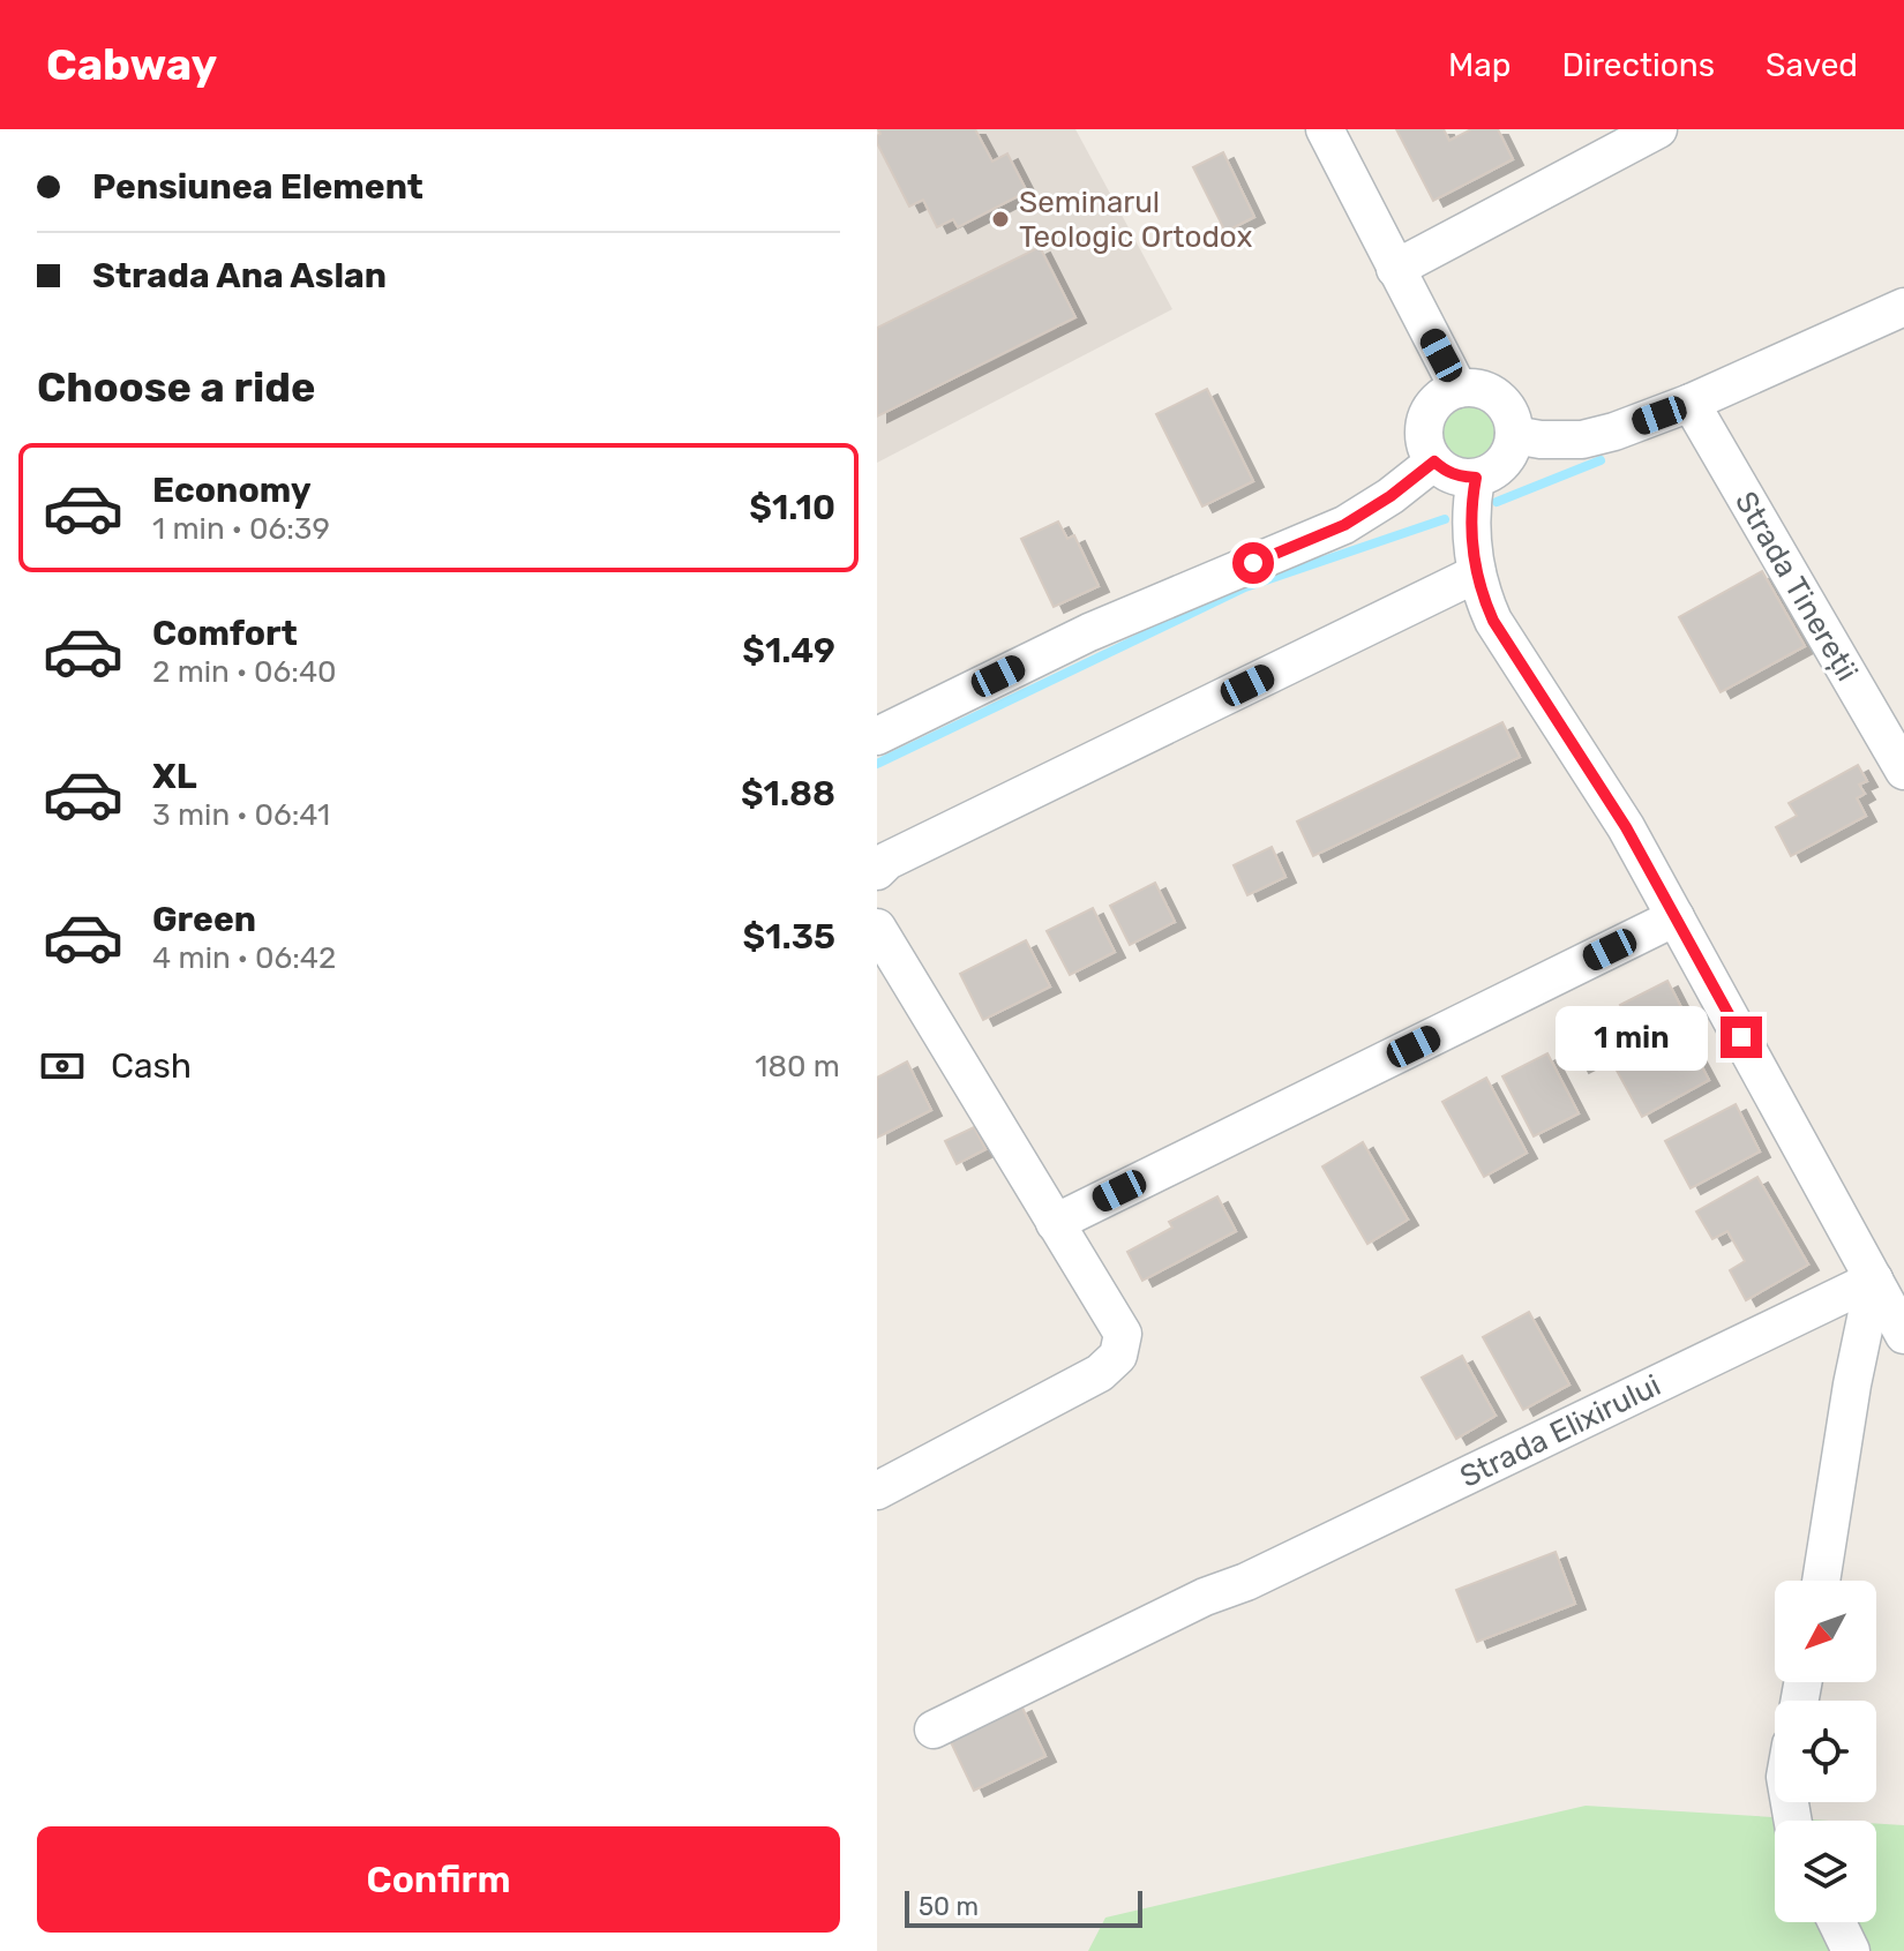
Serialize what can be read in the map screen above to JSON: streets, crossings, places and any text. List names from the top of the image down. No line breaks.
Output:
{"streets":{"street":["Strada Tinereții","Strada Elixirului"]},"places":["Seminarul Teologic Ortodox"],"scale_bar":"50 m","north":"bottom left","page":{"header":"Cabway","nav":["Map","Directions","Saved"],"banner":["Pensiunea Element","Strada Ana Aslan"],"heading":"Choose a ride","list":[{"name":"Economy","note":"1 min · 06:39","value":"$1.10"},{"name":"Comfort","note":"2 min · 06:40","value":"$1.49"},{"name":"XL","note":"3 min · 06:41","value":"$1.88"},{"name":"Green","note":"4 min · 06:42","value":"$1.35"}],"bubble":"1 min","pay":["Cash","180 m"],"buttons":"Confirm","scale":"50 m"}}
